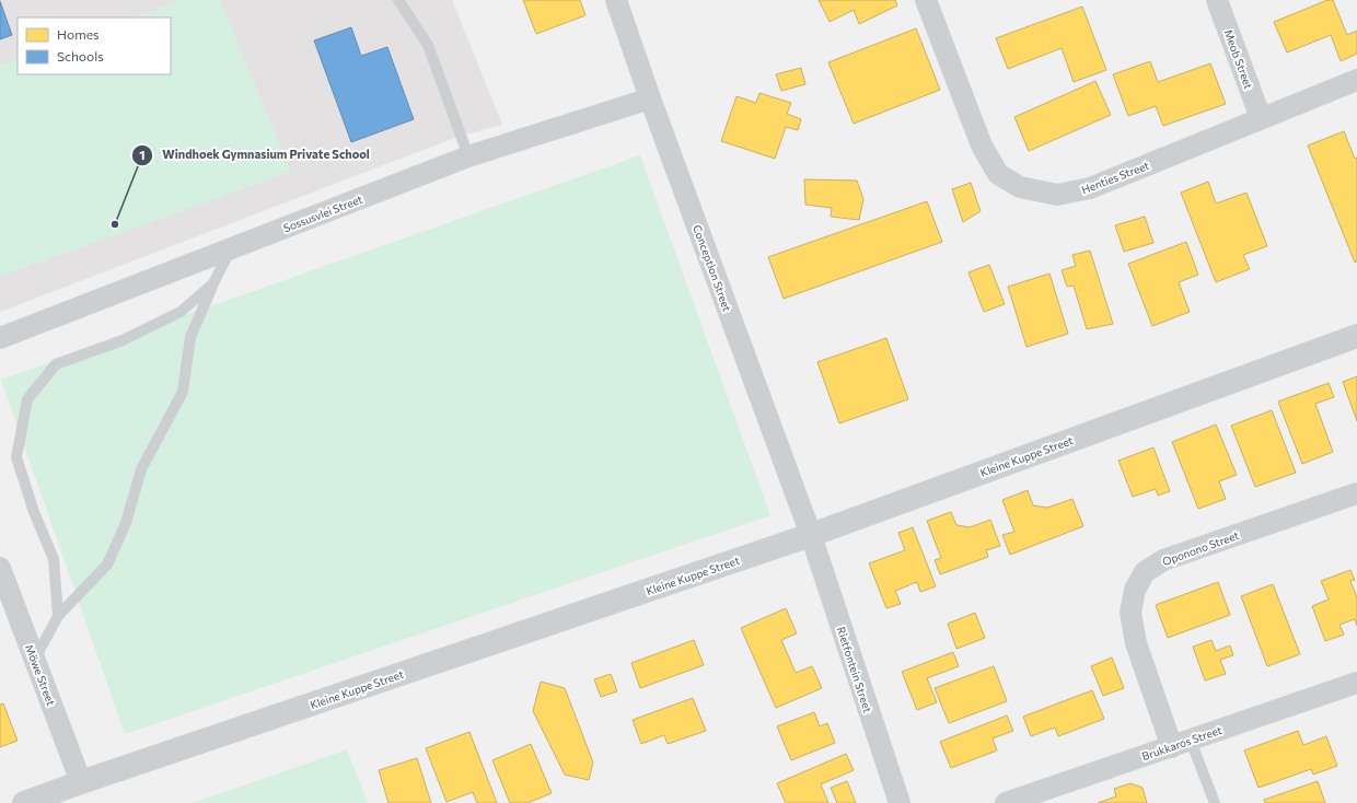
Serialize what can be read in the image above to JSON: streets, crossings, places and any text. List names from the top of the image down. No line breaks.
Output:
{"streets":{"street":["Meob Street","Henties Street","Sossusvlei Street","Conception Street","Kleine Kuppe Street","Oponono Street","Rietfontein Street","Möwe Street","Brukkaros Street"]},"crossings":[["Meob Street","Henties Street"],["Sossusvlei Street","Conception Street"],["Conception Street","Kleine Kuppe Street"],["Conception Street","Rietfontein Street"],["Kleine Kuppe Street","Rietfontein Street"],["Kleine Kuppe Street","Möwe Street"],["Oponono Street","Brukkaros Street"]],"places":["Windhoek Gymnasium Private School"],"legend":["Homes","Schools"]}
